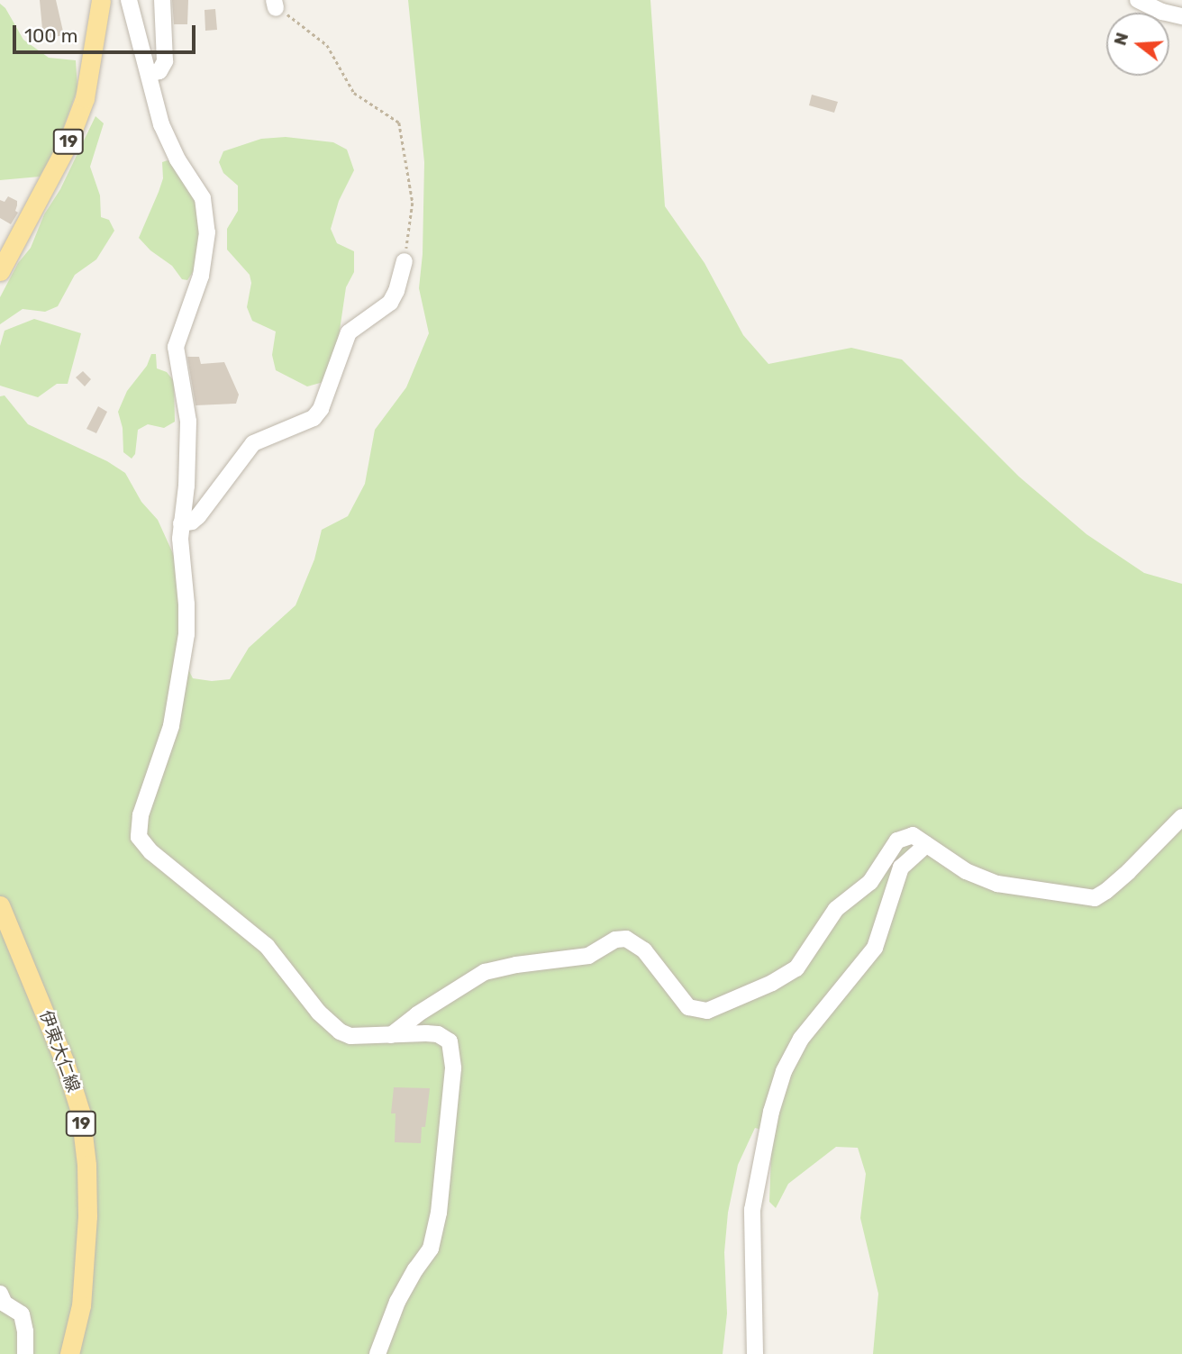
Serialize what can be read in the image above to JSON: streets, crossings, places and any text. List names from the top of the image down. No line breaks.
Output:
{"streets":{"main road":["19","伊東大仁線"]},"scale_bar":"100 m","north":"left"}
